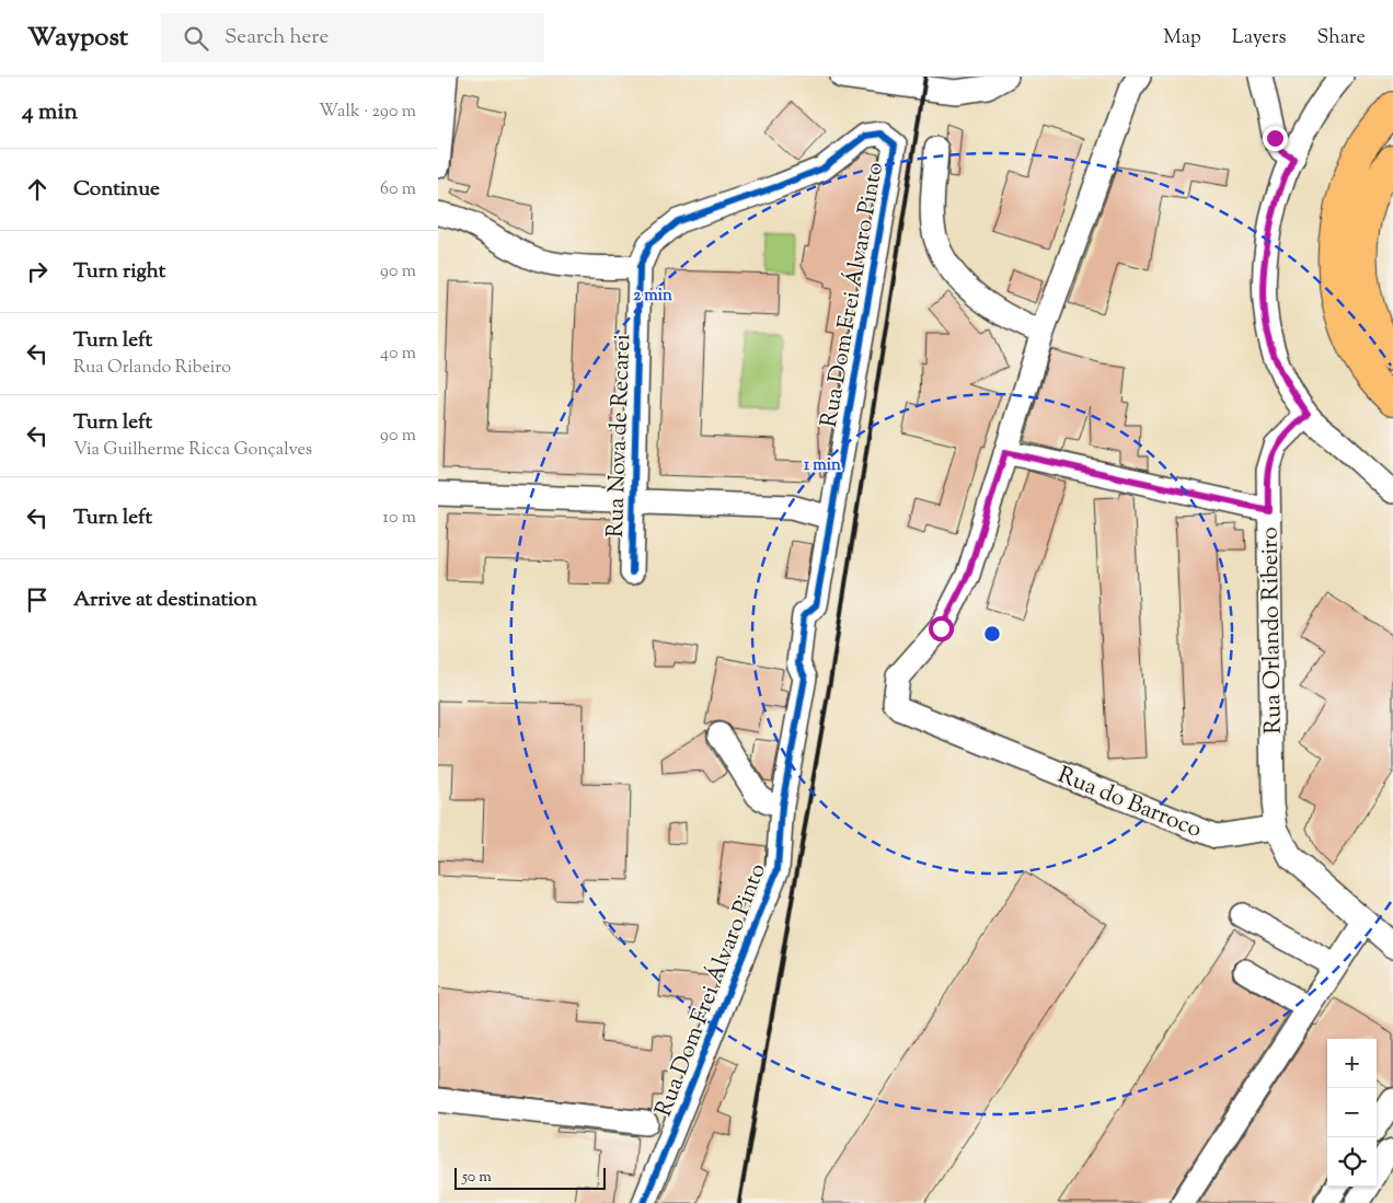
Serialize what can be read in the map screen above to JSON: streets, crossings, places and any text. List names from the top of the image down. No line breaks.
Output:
{"streets":{"street":["Rua Dom Frei Álvaro Pinto","Rua Nova de Recarei","Rua Orlando Ribeiro","Rua do Barroco"]},"crossings":[["Rua Dom Frei Álvaro Pinto","Rua Nova de Recarei"],["Rua Orlando Ribeiro","Rua do Barroco"]],"scale_bar":"50 m","page":{"header":"Waypost","search":"Search here","nav":["Map","Layers","Share"],"heading":["4 min","Walk · 290 m"],"list":[["Continue","60 m"],["Turn right","90 m"],["Turn left","Rua Orlando Ribeiro","40 m"],["Turn left","Via Guilherme Ricca Gonçalves","90 m"],["Turn left","10 m"],"Arrive at destination"],"map_buttons":["+","−"],"scale":"50 m"},"rings":["2 min","1 min"]}
